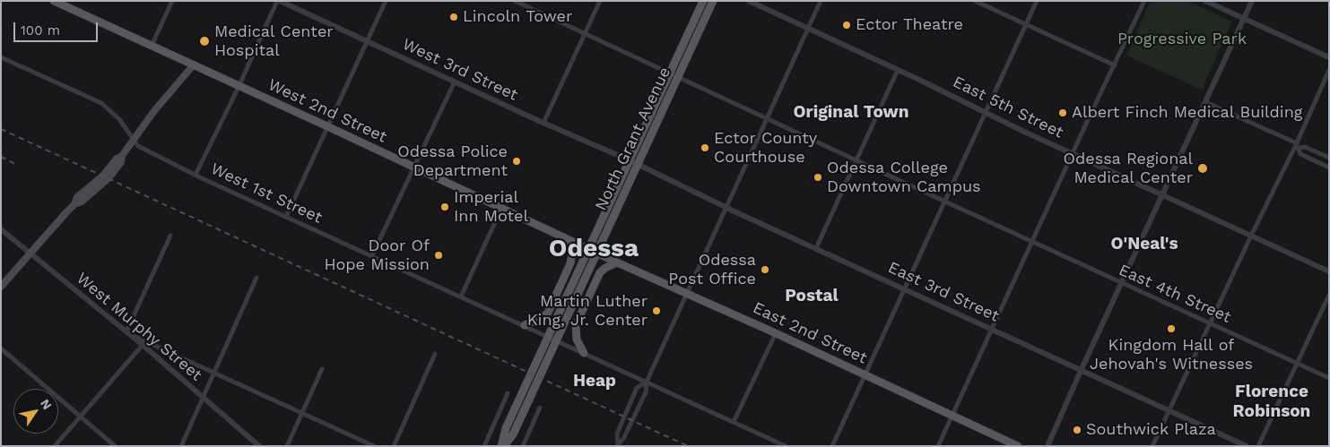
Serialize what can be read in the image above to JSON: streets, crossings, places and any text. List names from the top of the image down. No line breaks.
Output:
{"streets":{"main road":["West 2nd Street","North Grant Avenue","East 2nd Street"],"street":["West 3rd Street","East 5th Street","West 1st Street","East 3rd Street","East 4th Street","West Murphy Street"]},"crossings":[["West 3rd Street","North Grant Avenue"],["West 3rd Street","East 3rd Street"],["West 2nd Street","North Grant Avenue"],["West 2nd Street","East 2nd Street"],["North Grant Avenue","East 3rd Street"],["North Grant Avenue","East 4th Street"],["North Grant Avenue","East 2nd Street"]],"districts":["Original Town","O'Neal's","Odessa","Postal","Heap","Florence Robinson"],"parks":["Progressive Park"],"places":["Lincoln Tower","Ector Theatre","Medical Center Hospital","Albert Finch Medical Building","Ector County Courthouse","Odessa Police Department","Odessa Regional Medical Center","Odessa College Downtown Campus","Imperial Inn Motel","Door Of Hope Mission","Odessa Post Office","Martin Luther King, Jr. Center","Kingdom Hall of Jehovah's Witnesses","Southwick Plaza"],"scale_bar":"100 m","north":"top right"}
